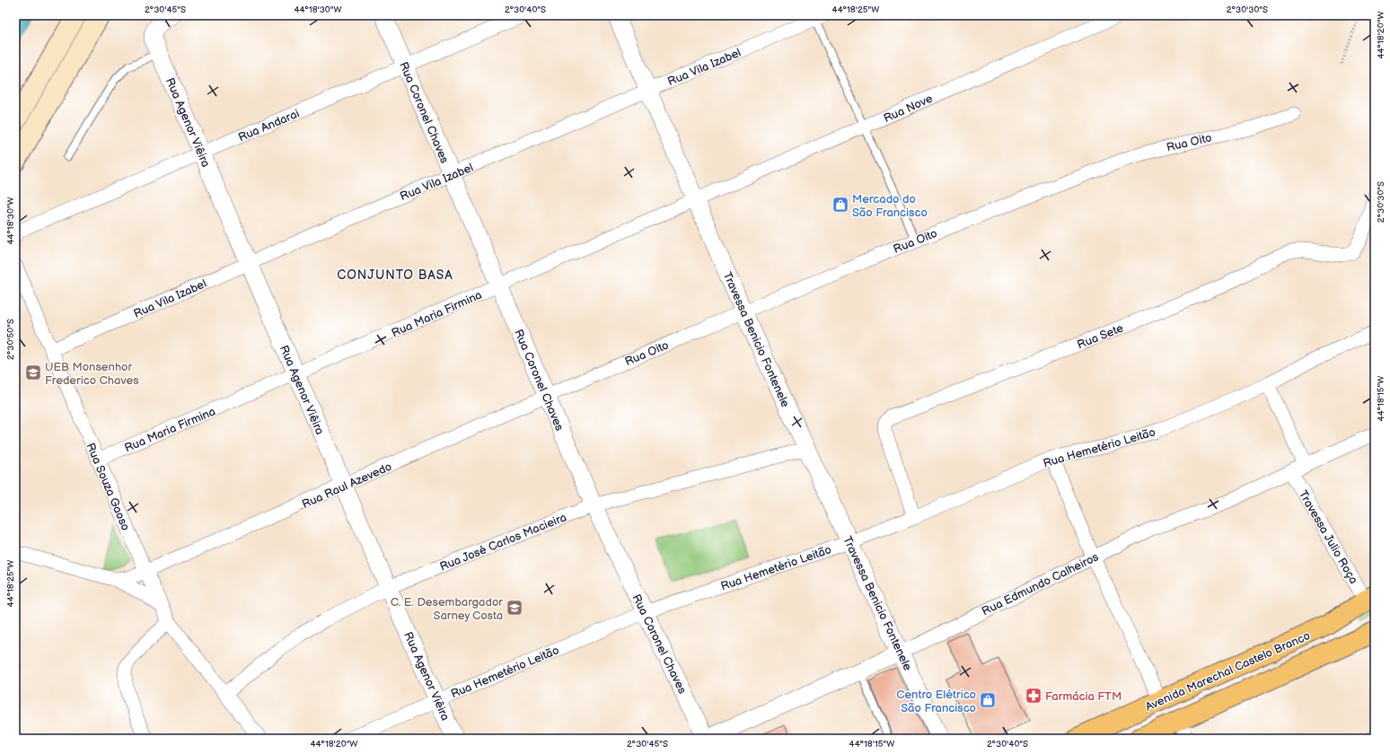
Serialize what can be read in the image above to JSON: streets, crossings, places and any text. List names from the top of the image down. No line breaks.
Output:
{"streets":{"main road":["Avenida Marechal Castelo Branco"],"street":["Rua Vila Izabel","Rua Nove","Rua Coronel Chaves","Rua Agenor Viêira","Rua Andarai","Rua Oito","Rua Maria Firmina","Rua Sete","Travessa Benicio Fontenele","Rua Hemetério Leitão","Rua Raul Azevedo","Rua Souza Gaoso","Travessa Julio Roça","Rua José Carlos Macieira","Rua Edmundo Calheiros"]},"crossings":[["Rua Vila Izabel","Rua Coronel Chaves"],["Rua Vila Izabel","Rua Agenor Viêira"],["Rua Vila Izabel","Travessa Benicio Fontenele"],["Rua Vila Izabel","Rua Souza Gaoso"],["Rua Nove","Rua Maria Firmina"],["Rua Nove","Travessa Benicio Fontenele"],["Rua Coronel Chaves","Rua Andarai"],["Rua Coronel Chaves","Rua Oito"],["Rua Coronel Chaves","Rua Maria Firmina"],["Rua Coronel Chaves","Rua Hemetério Leitão"],["Rua Coronel Chaves","Rua Raul Azevedo"],["Rua Coronel Chaves","Rua José Carlos Macieira"],["Rua Coronel Chaves","Rua Edmundo Calheiros"],["Rua Agenor Viêira","Rua Andarai"],["Rua Agenor Viêira","Rua Maria Firmina"],["Rua Agenor Viêira","Rua Hemetério Leitão"],["Rua Agenor Viêira","Rua Raul Azevedo"],["Rua Agenor Viêira","Rua José Carlos Macieira"],["Rua Oito","Travessa Benicio Fontenele"],["Rua Oito","Rua Raul Azevedo"],["Rua Maria Firmina","Travessa Benicio Fontenele"],["Rua Maria Firmina","Rua Souza Gaoso"],["Rua Sete","Rua Hemetério Leitão"],["Travessa Benicio Fontenele","Rua Hemetério Leitão"],["Travessa Benicio Fontenele","Rua José Carlos Macieira"],["Travessa Benicio Fontenele","Rua Edmundo Calheiros"],["Rua Raul Azevedo","Rua Souza Gaoso"],["Rua Souza Gaoso","Rua José Carlos Macieira"],["Travessa Julio Roça","Rua Edmundo Calheiros"],["Travessa Julio Roça","Avenida Marechal Castelo Branco"]],"districts":["CONJUNTO BASA"],"places":{"shop":["Mercado do São Francisco","Centro Elétrico São Francisco"],"school or university":["UEB Monsenhor Frederico Chaves","C. E. Desembargador Sarney Costa"],"pharmacy":["Farmácia FTM"]},"coordinates":["2°30'45\"S","44°18'30\"W","2°30'40\"S","44°18'25\"W","2°30'30\"S","44°18'20\"W","2°30'50\"S","44°18'15\"W"]}
